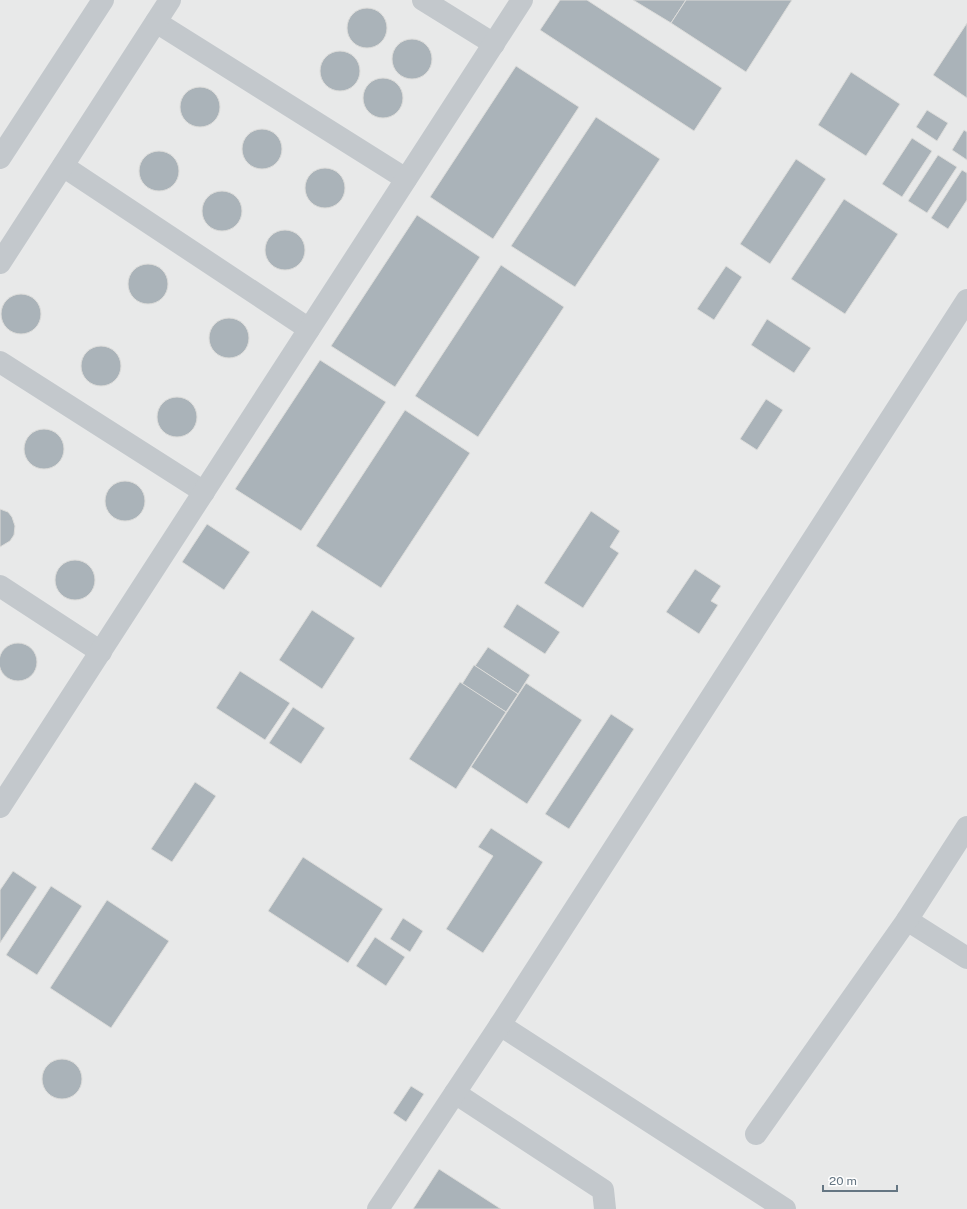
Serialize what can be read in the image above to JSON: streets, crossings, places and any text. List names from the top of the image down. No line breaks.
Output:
{"scale_bar":"20 m"}
